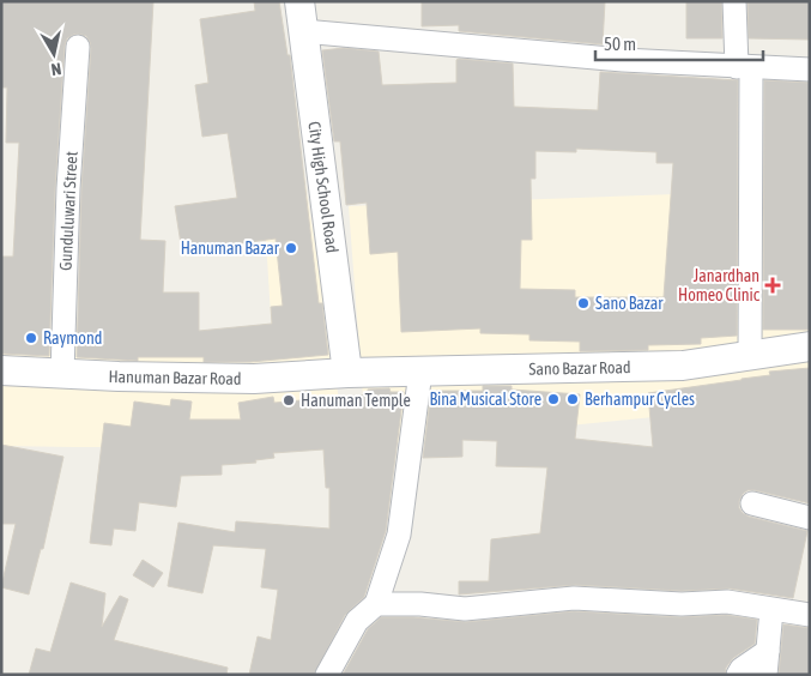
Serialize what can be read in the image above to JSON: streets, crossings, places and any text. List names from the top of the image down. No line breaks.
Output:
{"streets":{"street":["City High School Road","Gunduluwari Street","Sano Bazar Road","Hanuman Bazar Road"]},"crossings":[["City High School Road","Sano Bazar Road"],["City High School Road","Hanuman Bazar Road"],["Gunduluwari Street","Hanuman Bazar Road"],["Sano Bazar Road","Hanuman Bazar Road"]],"places":{"other":["Hanuman Bazar","Sano Bazar","Raymond","Bina Musical Store","Berhampur Cycles","Hanuman Temple"],"health":["Janardhan Homeo Clinic"]},"scale_bar":"50 m","north":"bottom"}
